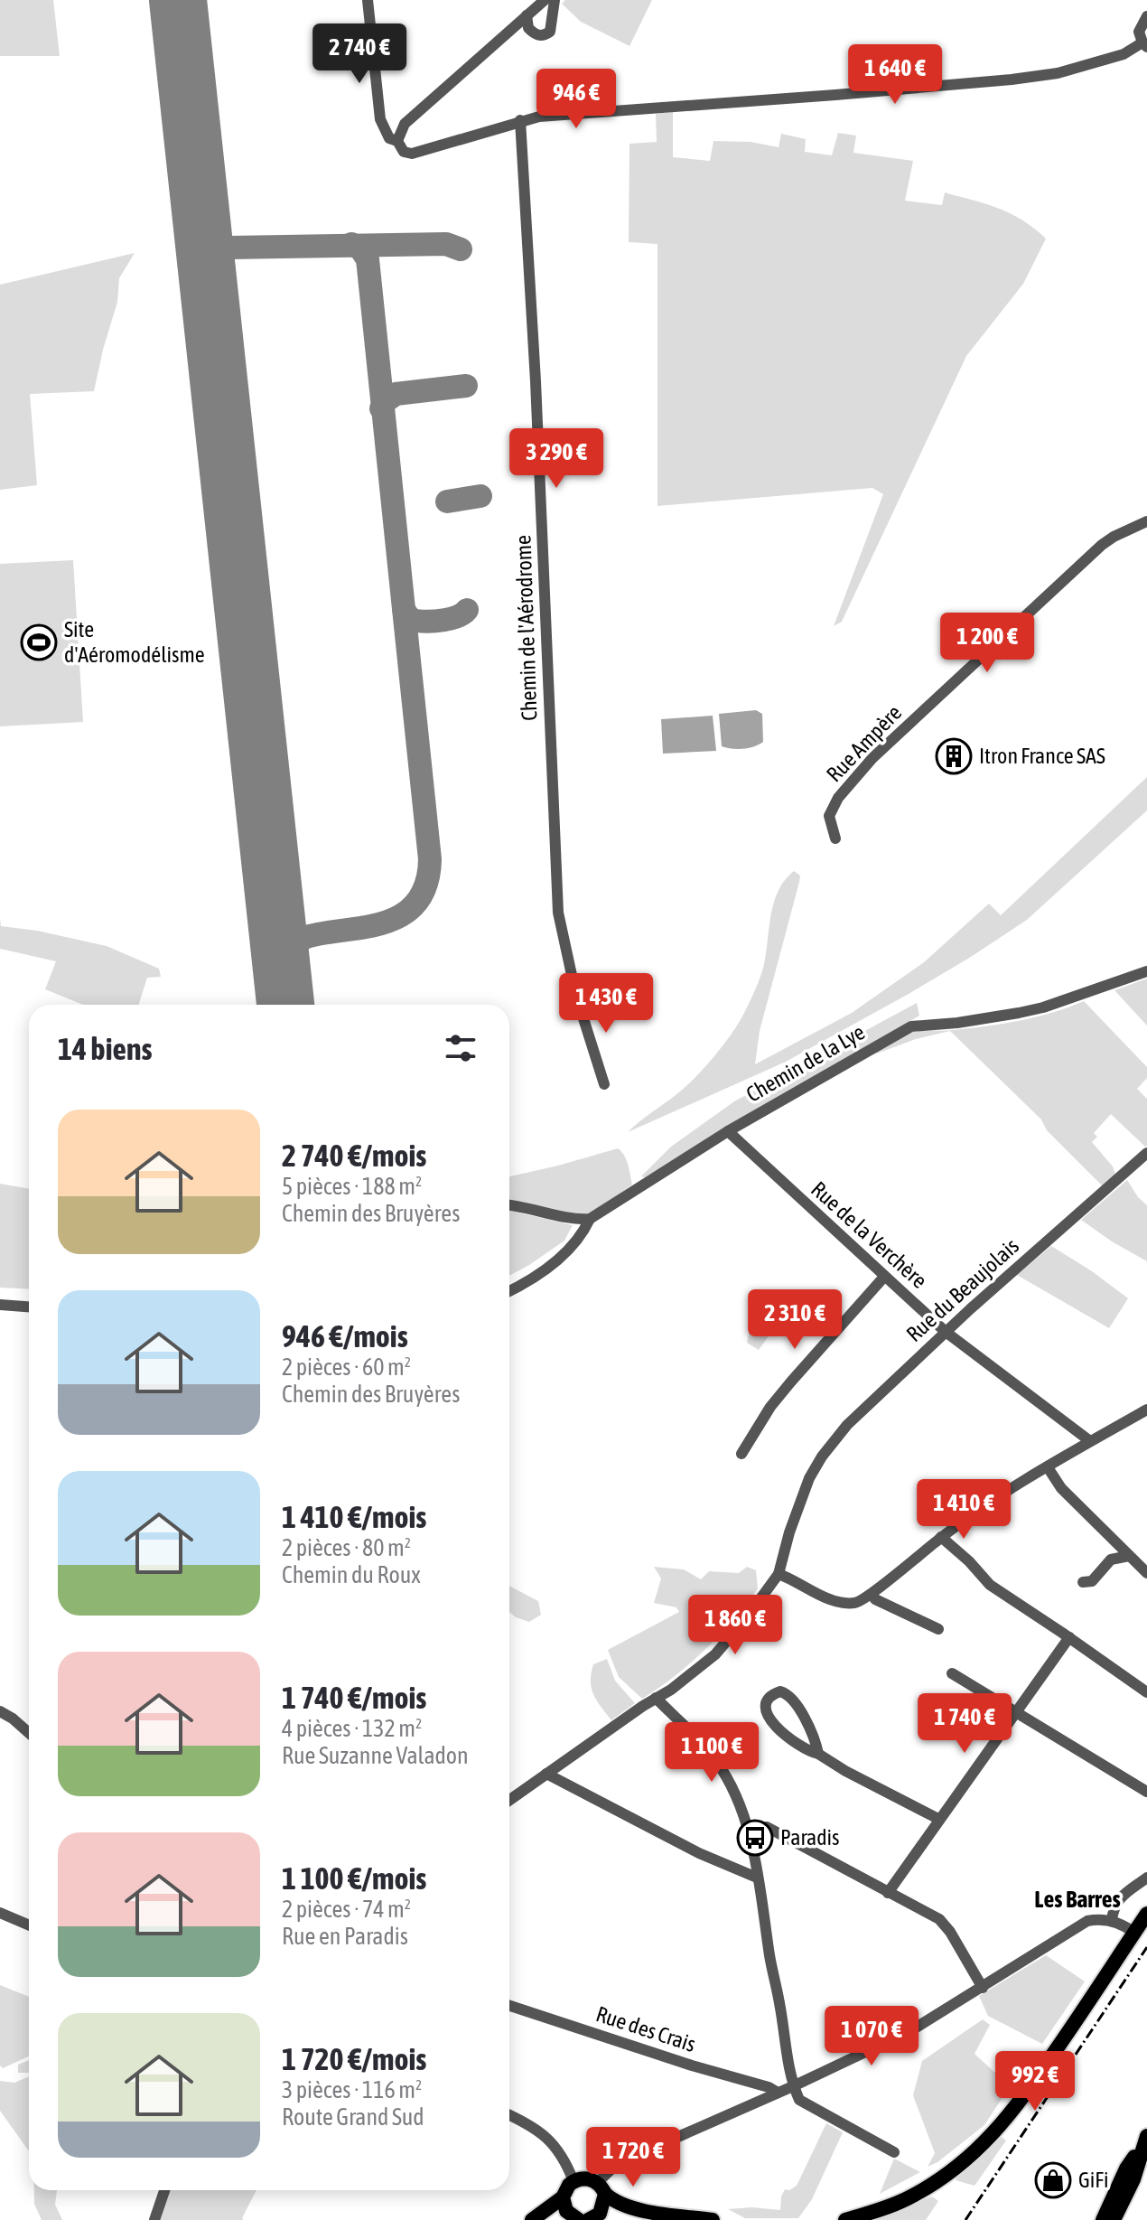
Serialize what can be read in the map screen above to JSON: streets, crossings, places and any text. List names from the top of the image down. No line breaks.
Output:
{"streets":{"street":["Chemin de l'Aérodrome","Rue Ampère","Chemin de la Lye","Rue de la Verchère","Rue du Beaujolais","Rue des Crais"]},"crossings":[["Chemin de la Lye","Rue de la Verchère"],["Rue de la Verchère","Rue du Beaujolais"]],"districts":["Les Barres"],"places":{"sports":["Site d'Aéromodélisme"],"building":["Itron France SAS"],"bus stop":["Paradis"],"shop":["GiFi"]},"page":{"price":["2 740 €","1 640 €","946 €","3 290 €","1 200 €","1 430 €","2 310 €","1 410 €","1 860 €","1 740 €","1 100 €","1 070 €","992 €","1 720 €"],"heading":"14 biens","list":[{"name":"2 740 €/mois","note":"5 pièces · 188 m² · Chemin des Bruyères"},{"name":"946 €/mois","note":"2 pièces · 60 m² · Chemin des Bruyères"},{"name":"1 410 €/mois","note":"2 pièces · 80 m² · Chemin du Roux"},{"name":"1 740 €/mois","note":"4 pièces · 132 m² · Rue Suzanne Valadon"},{"name":"1 100 €/mois","note":"2 pièces · 74 m² · Rue en Paradis"},{"name":"1 720 €/mois","note":"3 pièces · 116 m² · Route Grand Sud"}]}}
